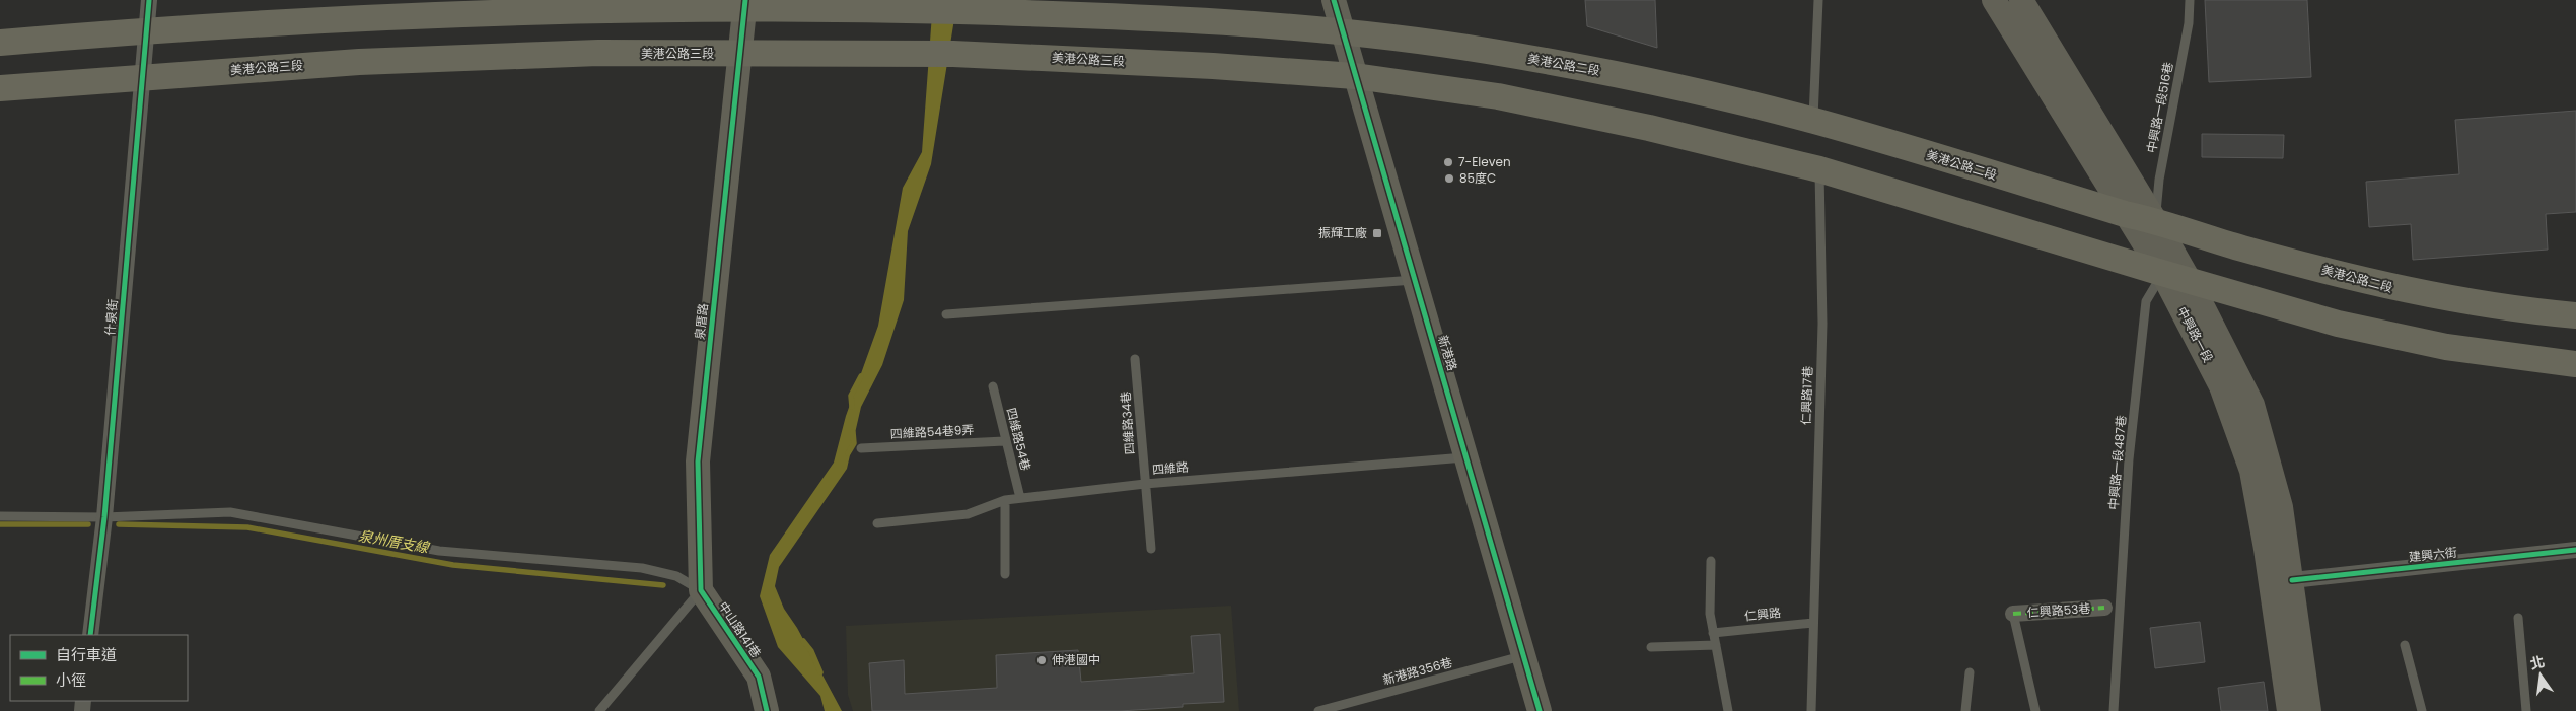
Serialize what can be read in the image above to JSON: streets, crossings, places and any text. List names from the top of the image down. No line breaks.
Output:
{"streets":{"main road":["美港公路三段","美港公路二段","泉厝路","中興路一段","新港路","中山路141巷"],"street":["什泉街","建興六街","仁興路53巷"],"lane":["中興路一段516巷","仁興路17巷","四維路34巷","四維路54巷9弄","四維路54巷","中興路一段487巷","四維路","仁興路","新港路356巷"]},"crossings":[["美港公路三段","什泉街"],["美港公路三段","泉厝路"],["美港公路三段","新港路"],["美港公路二段","中興路一段516巷"],["美港公路二段","中興路一段"],["美港公路二段","新港路"],["中興路一段516巷","中興路一段"],["泉厝路","中山路141巷"],["中興路一段","中興路一段487巷"],["中興路一段","建興六街"],["新港路","四維路"],["新港路","新港路356巷"],["仁興路17巷","仁興路"],["四維路34巷","四維路"],["四維路54巷9弄","四維路54巷"],["四維路54巷","四維路"]],"water":["泉州厝支線"],"places":{"other":["7-Eleven","85度C","伸港國中"],"transit":["振輝工廠"]},"legend":["自行車道","小徑"],"north":"top"}
